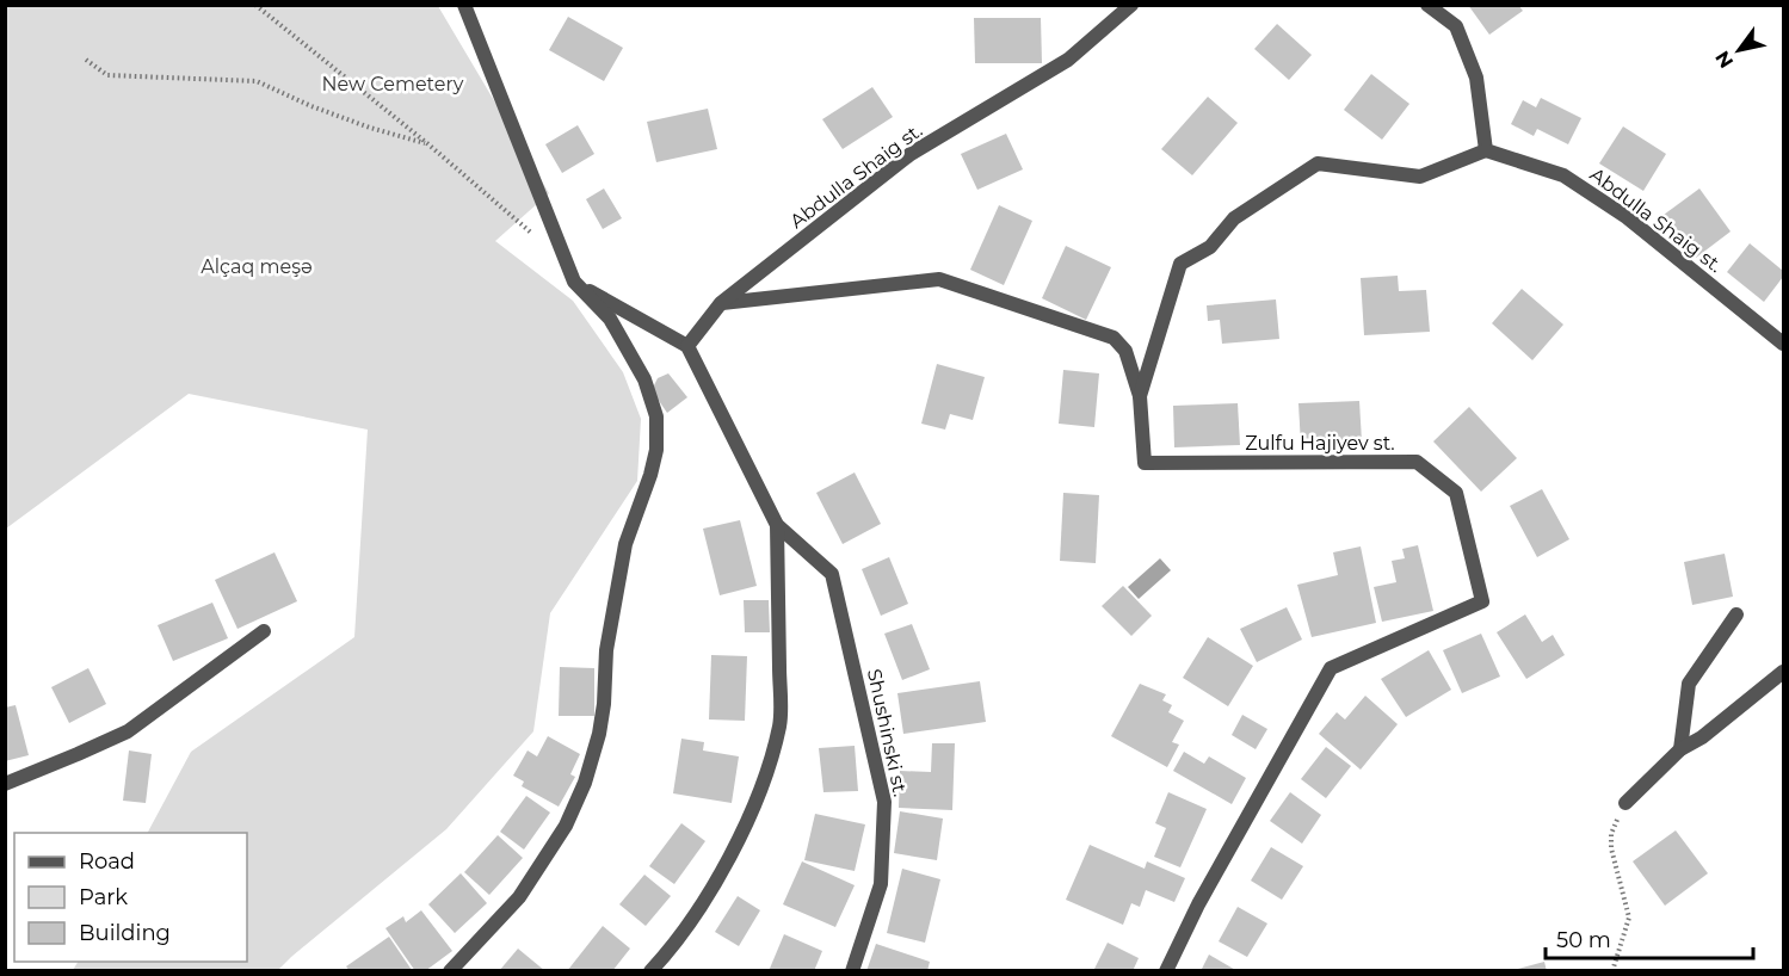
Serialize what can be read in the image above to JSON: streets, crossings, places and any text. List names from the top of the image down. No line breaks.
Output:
{"streets":{"street":["Abdulla Shaig st.","Zulfu Hajiyev st.","Shushinski st."]},"crossings":[["Abdulla Shaig st.","Zulfu Hajiyev st."],["Abdulla Shaig st.","Shushinski st."]],"parks":["New Cemetery","Alçaq meşə"],"legend":["Road","Park","Building"],"scale_bar":"50 m","north":"bottom left"}
